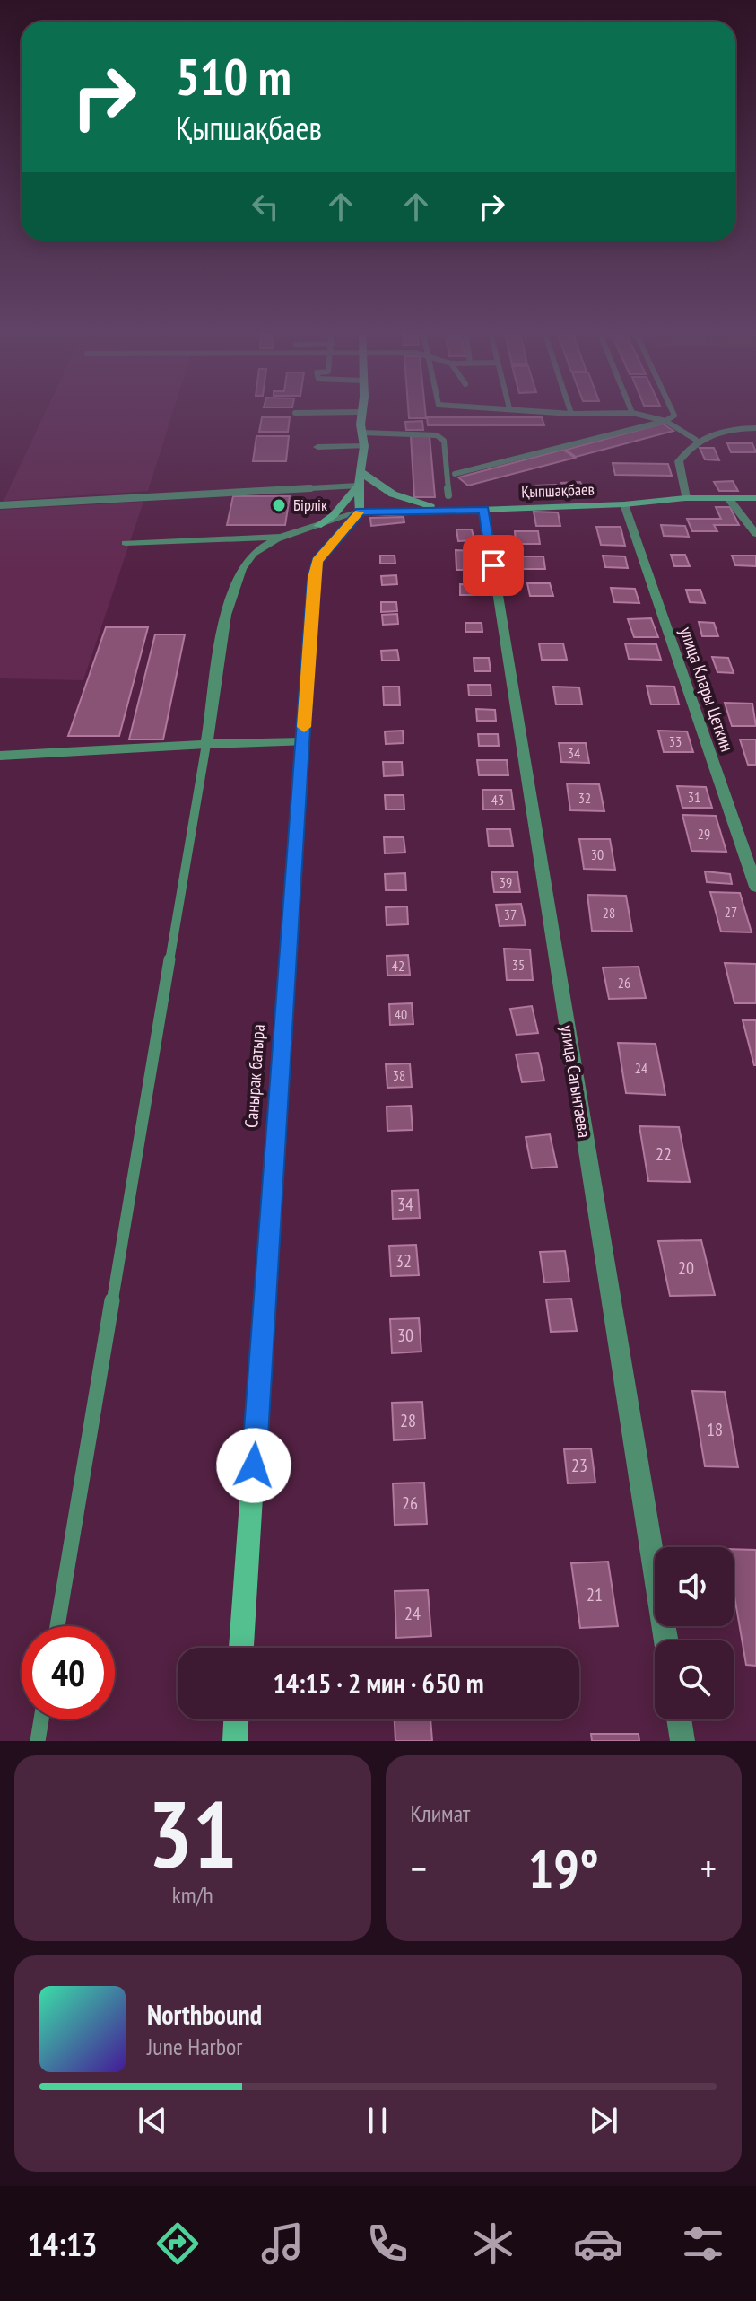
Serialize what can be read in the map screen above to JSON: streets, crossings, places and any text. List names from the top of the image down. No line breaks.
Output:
{"streets":{"street":["Қыпшақбаев","улица Клары Цеткин","Санырак батыра","улица Сагынтаева"]},"crossings":[["Қыпшақбаев","улица Клары Цеткин"],["Қыпшақбаев","Санырак батыра"],["Қыпшақбаев","улица Сагынтаева"]],"places":["Бірлік"],"house_numbers":["33","34","31","32","43","29","30","39","27","28","37","35","42","26","40","24","38","22","34","32","20","30","28","18","23","26","21","24"],"page":{"turn":["510 m","Қыпшақбаев"],"limit":"40","trip":"14:15 · 2 мин · 650 m","tile":[["31","km/h"],"Климат"],"heat":["−","19°","+"],"song":["Northbound","June Harbor"],"tabs":"14:13"}}
